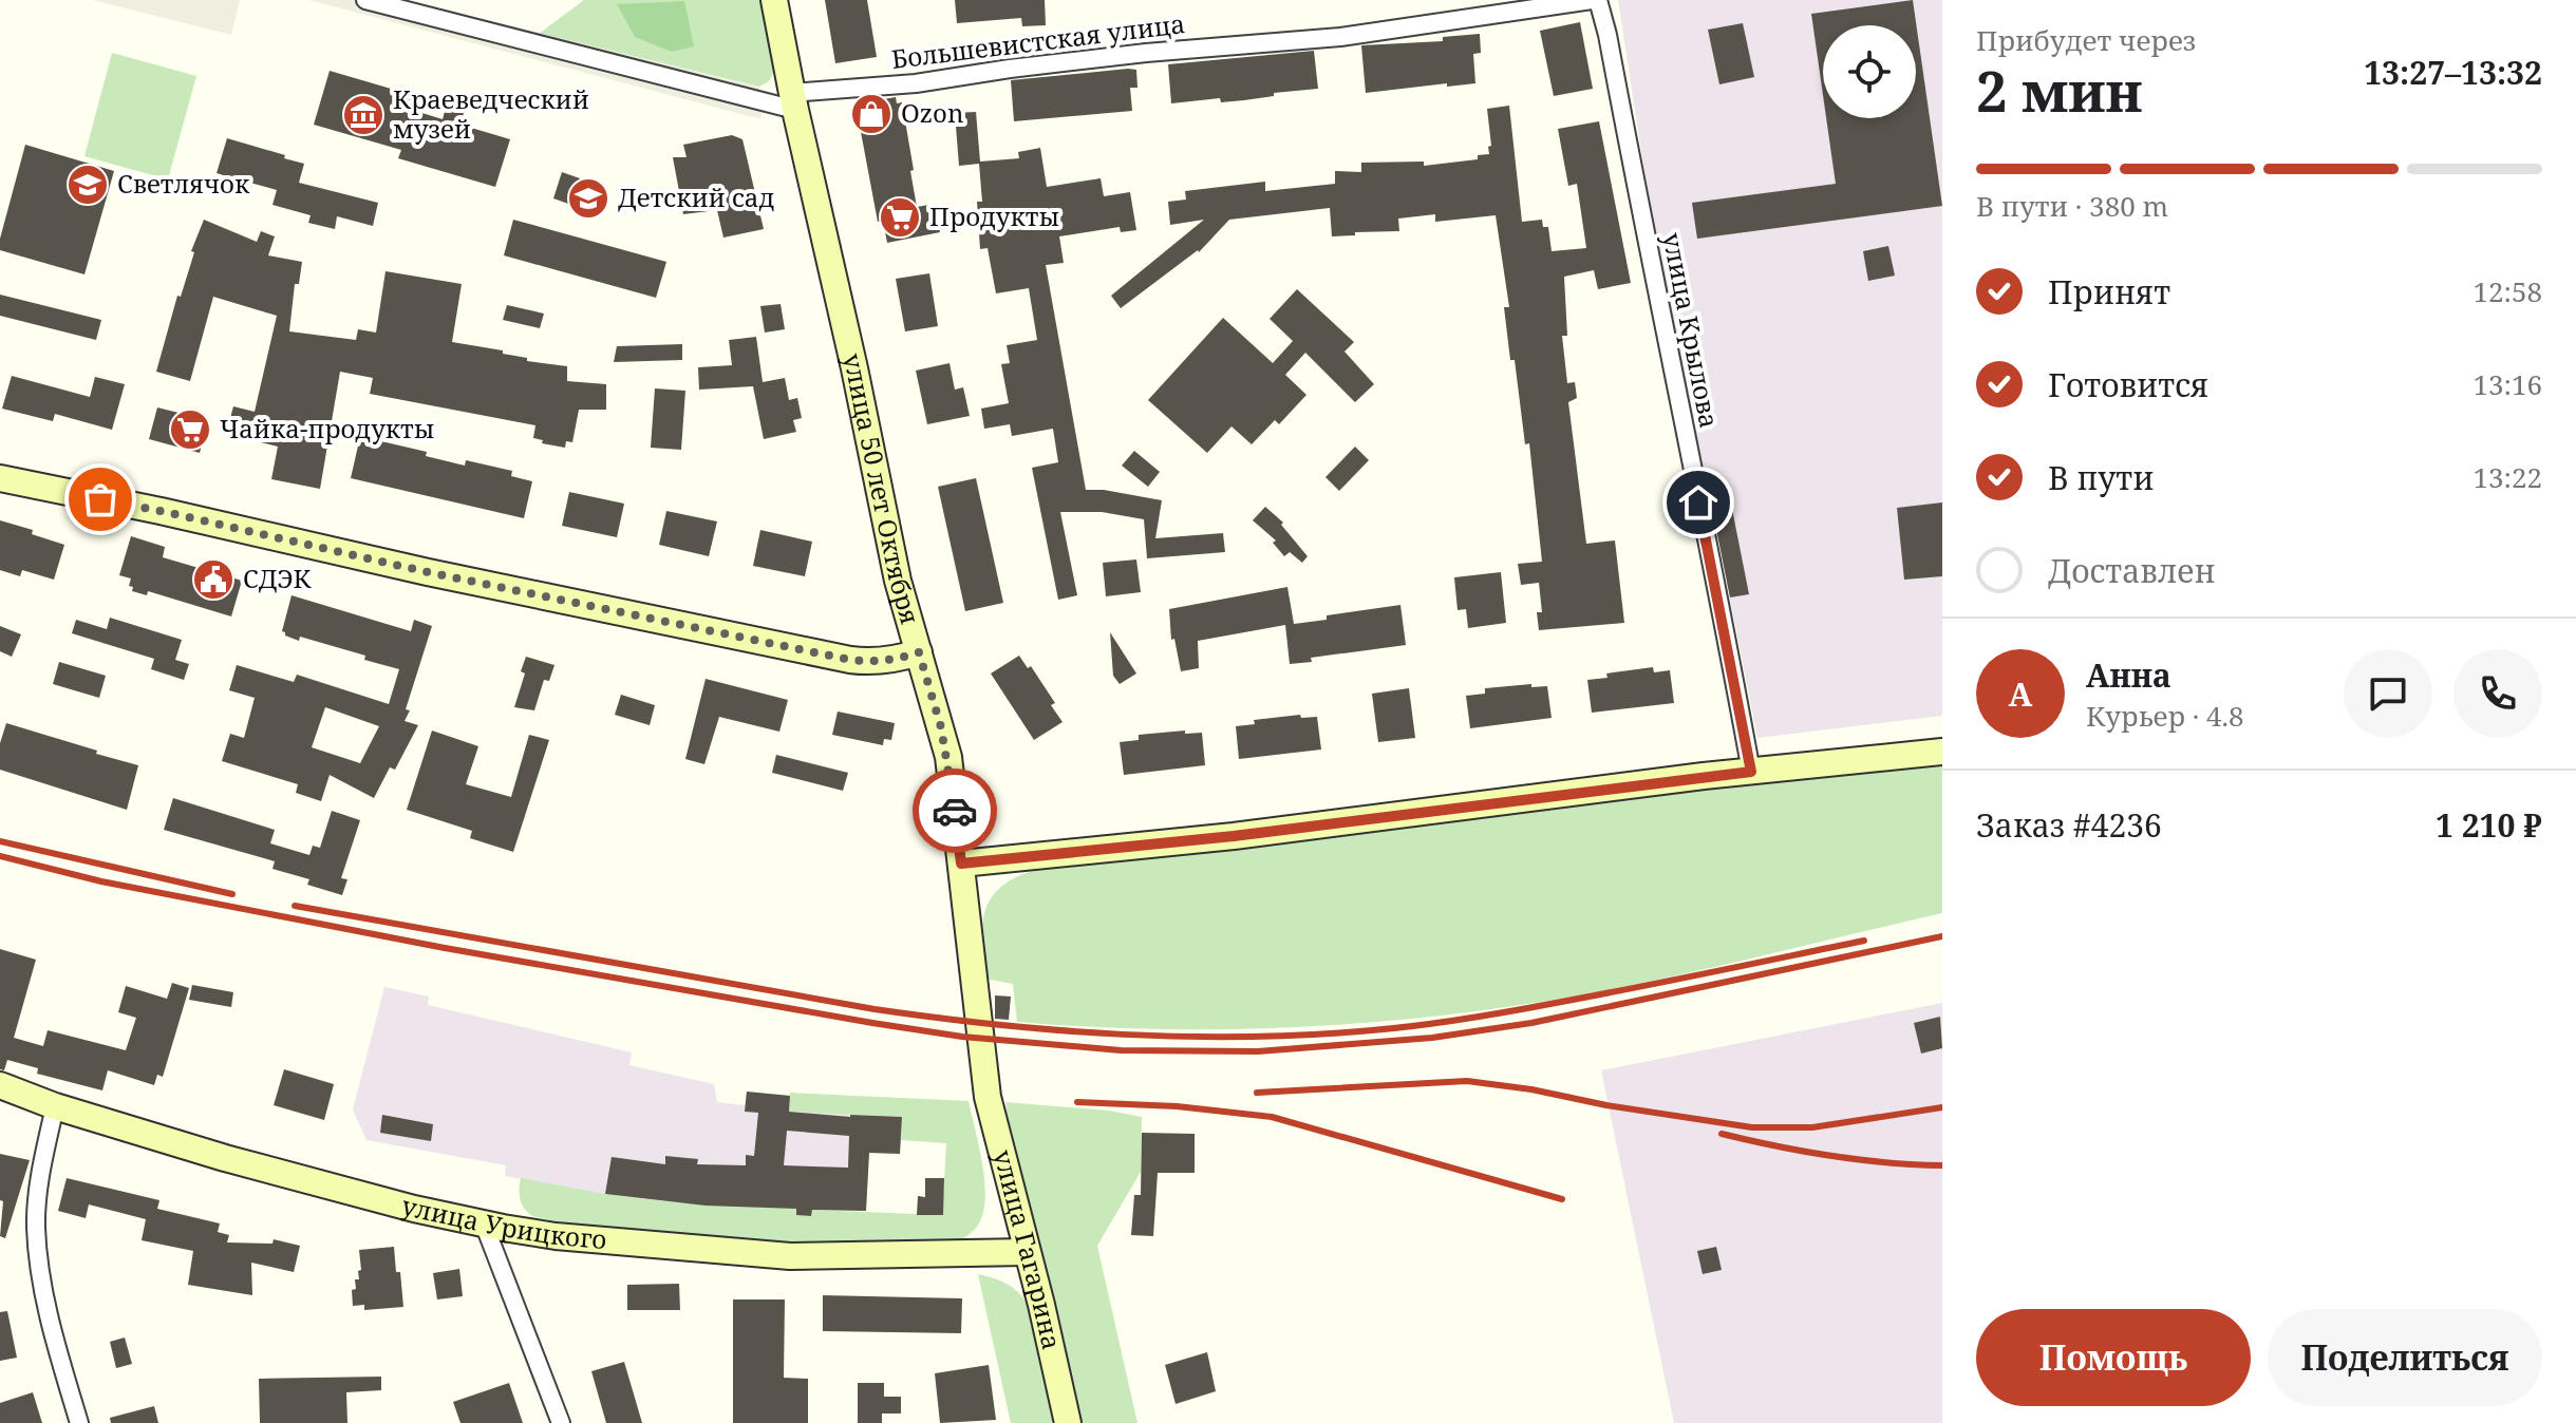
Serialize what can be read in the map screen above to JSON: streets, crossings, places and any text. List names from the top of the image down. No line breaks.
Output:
{"streets":{"street":["Большевистская улица","улица Крылова","улица 50 лет Октября","улица Урицкого","улица Гагарина"]},"crossings":[["Большевистская улица","улица 50 лет Октября"],["улица 50 лет Октября","улица Гагарина"],["улица Урицкого","улица Гагарина"]],"places":{"shop":["Ozon"],"museum":["Краеведческий музей"],"school or university":["Светлячок","Детский сад"],"supermarket":["Продукты","Чайка-продукты"],"public building":["СДЭК"]},"page":{"heading":["2 мин","Прибудет через","13:27–13:32"],"panel":["Анна","Курьер · 4.8","Заказ #4236","1 210 ₽"],"bar":"В пути · 380 m","list":[["Принят","12:58"],["Готовится","13:16"],["В пути","13:22"],"Доставлен"],"round":"А","buttons":["Помощь","Поделиться"]}}
